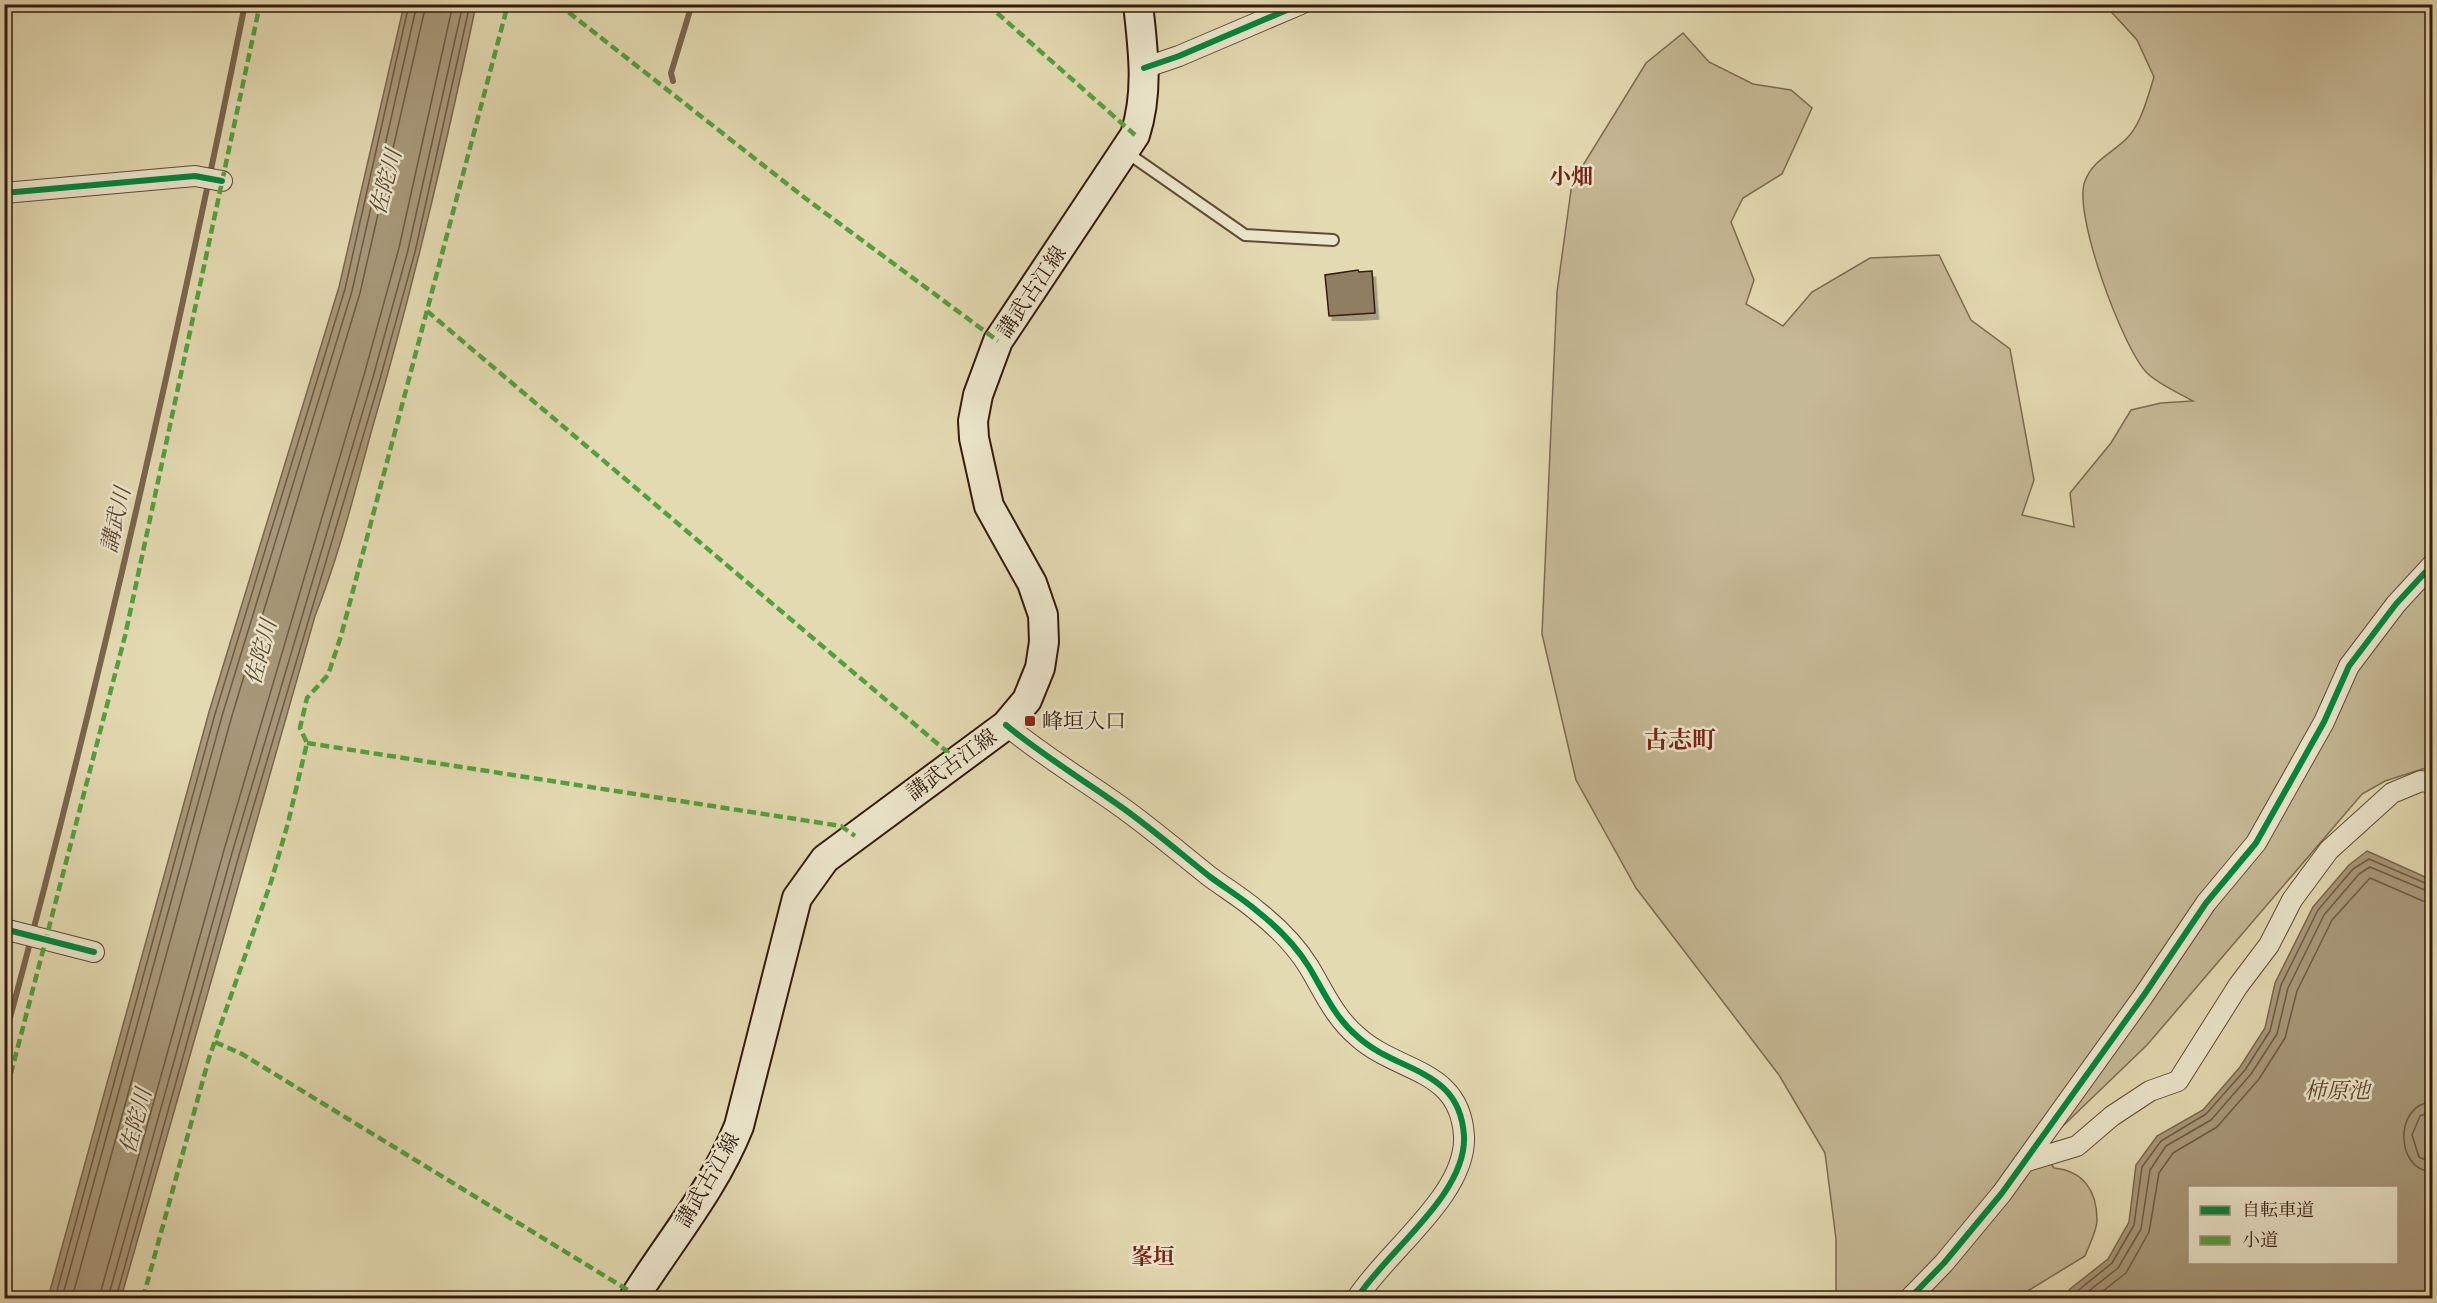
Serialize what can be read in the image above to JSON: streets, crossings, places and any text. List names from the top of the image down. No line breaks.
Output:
{"streets":{"main road":["講武古江線"]},"districts":["小畑","古志町","峯垣"],"water":["佐陀川","講武川","柿原池"],"places":{"transit":["峰垣入口"]},"legend":["自転車道","小道"]}
